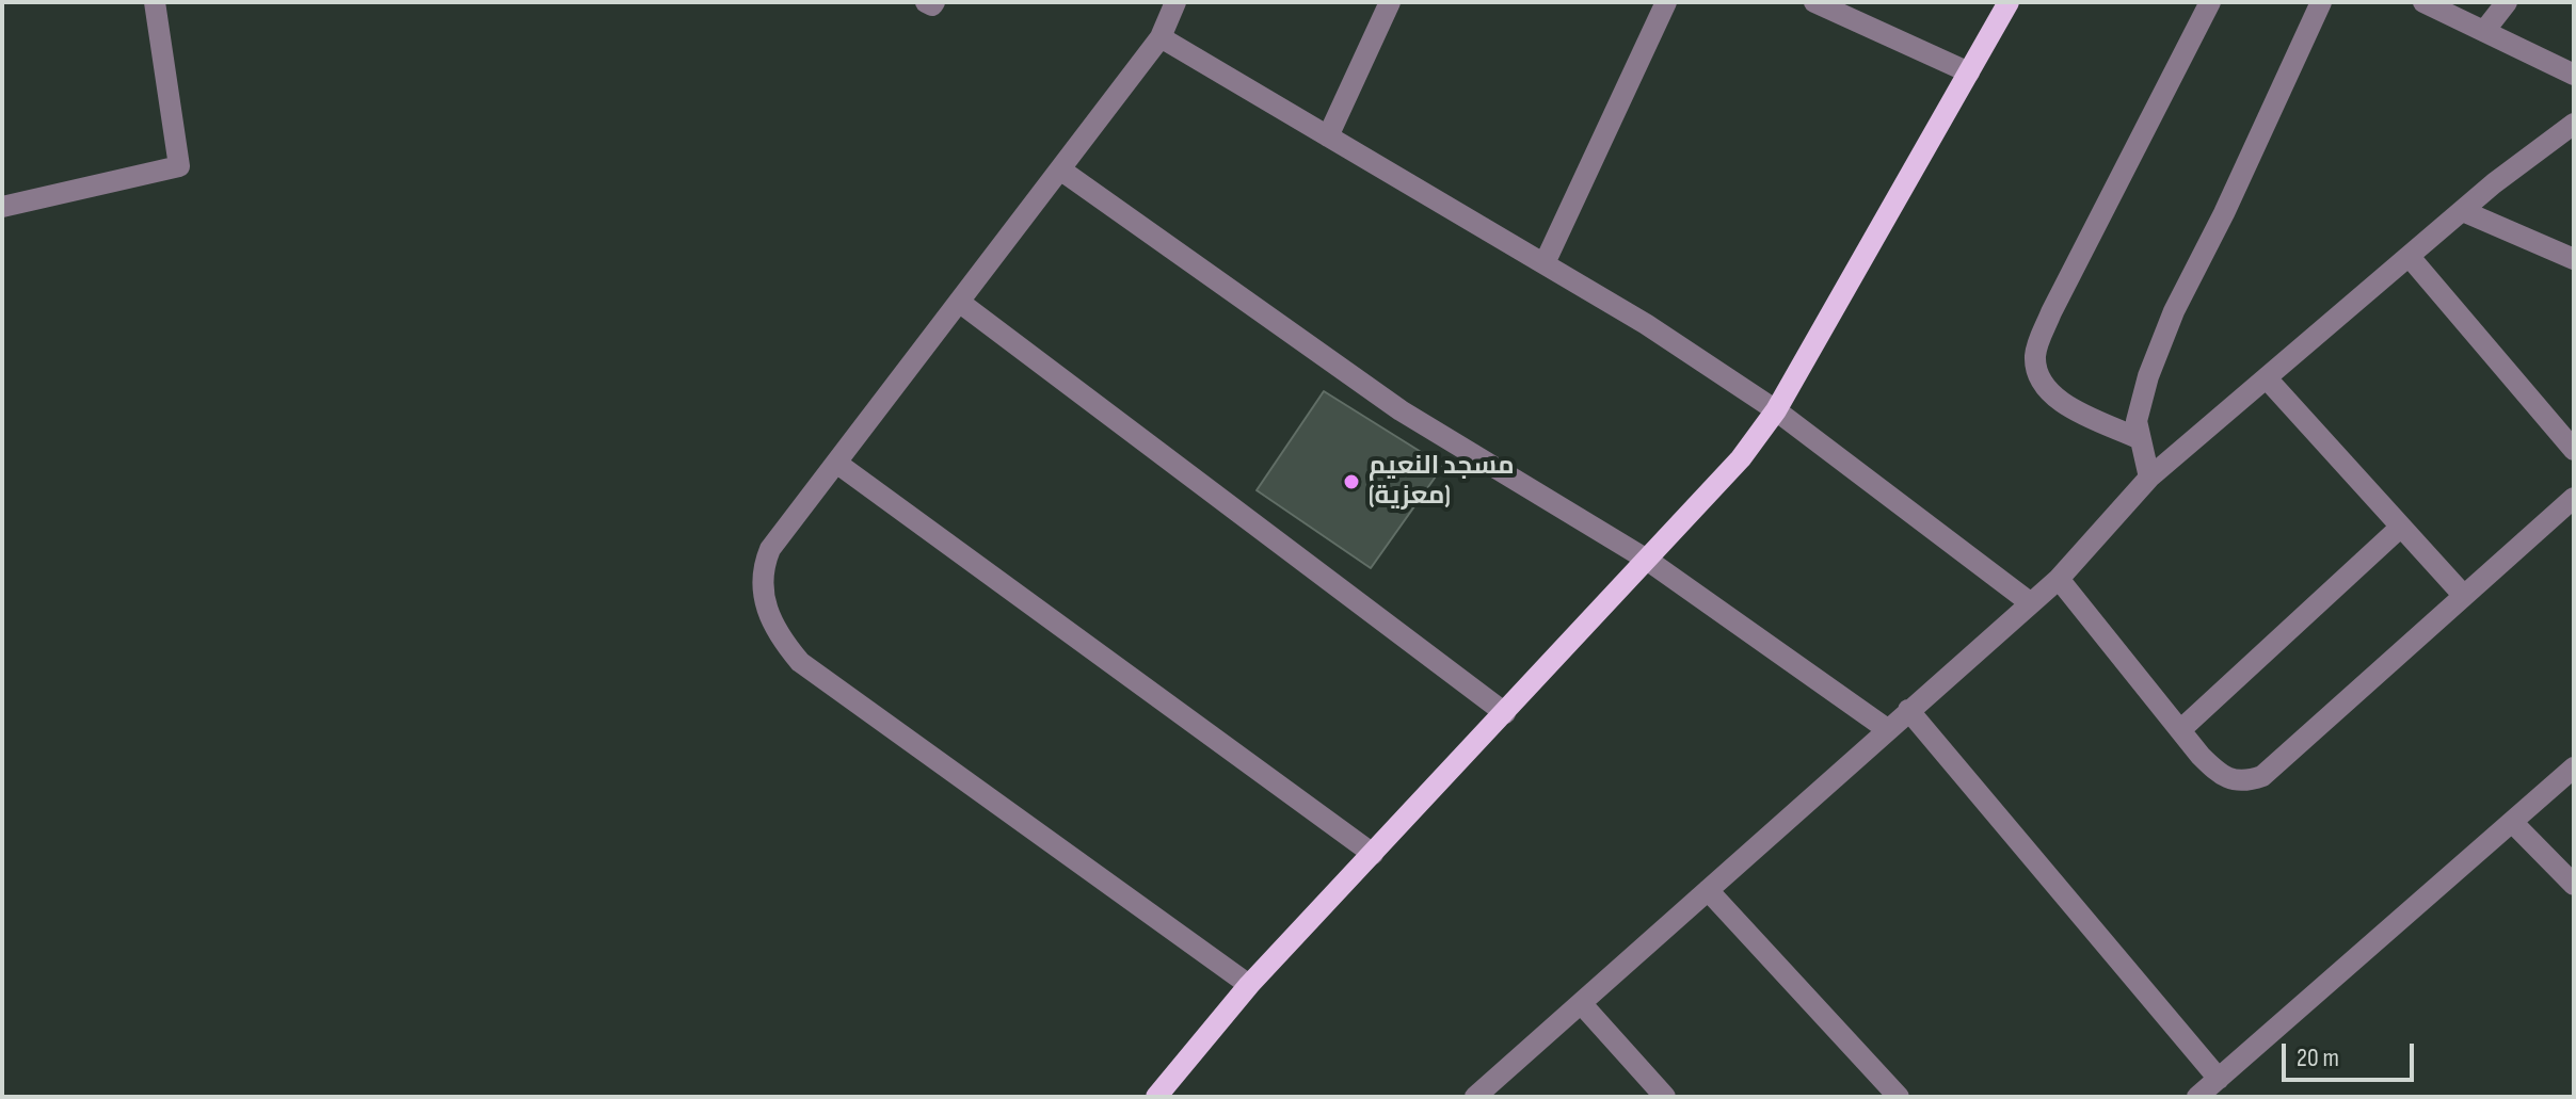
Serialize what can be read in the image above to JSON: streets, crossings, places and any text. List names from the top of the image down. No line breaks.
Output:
{"places":["مسجد النعيم (معزية)"],"scale_bar":"20 m"}
